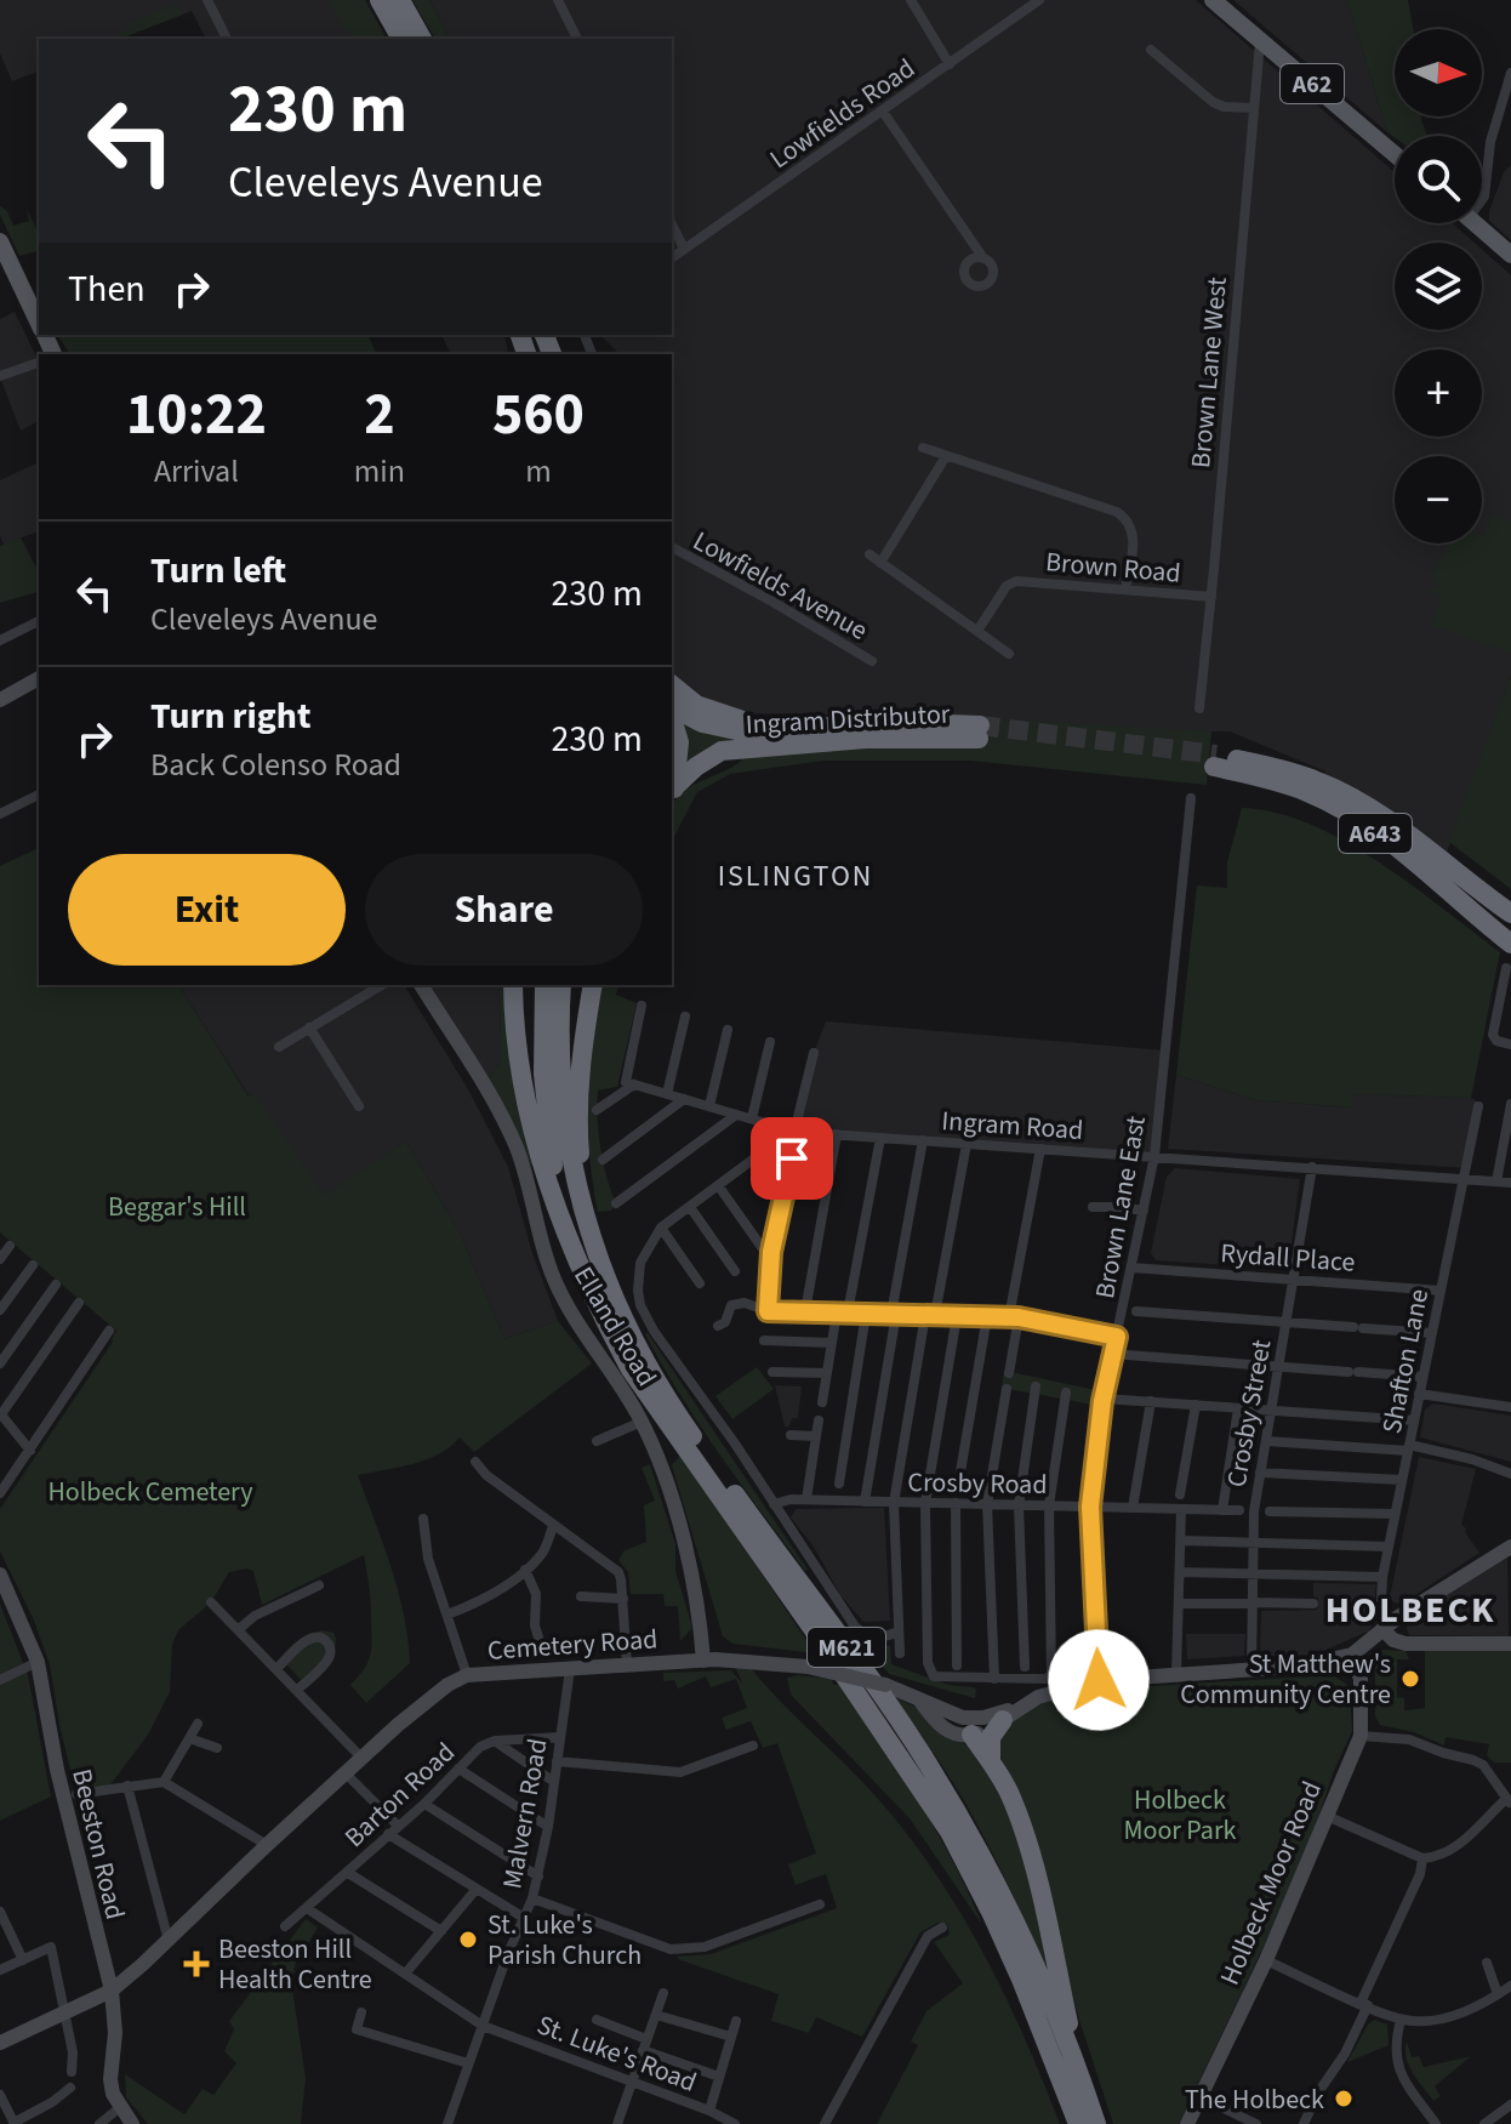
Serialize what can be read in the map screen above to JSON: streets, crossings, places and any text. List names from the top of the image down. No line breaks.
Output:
{"streets":{"highway":["Ingram Distributor","A643","M621"],"main road":["A62"],"street":["Lowfields Road","Brown Lane West","Brown Road","Lowfields Avenue","Ingram Road","Brown Lane East","Rydall Place","Elland Road","Shafton Lane","Crosby Street","Crosby Road","Cemetery Road","Barton Road","Malvern Road","Beeston Road","Holbeck Moor Road","St. Luke's Road"]},"crossings":[["A62","Brown Lane West"],["Brown Lane West","Brown Road"],["Ingram Road","Brown Lane East"],["Ingram Road","Shafton Lane"],["Ingram Road","Crosby Street"],["Brown Lane East","Rydall Place"],["Brown Lane East","Crosby Road"],["Rydall Place","Shafton Lane"],["Rydall Place","Crosby Street"],["Elland Road","Crosby Road"],["Elland Road","Cemetery Road"],["Cemetery Road","Malvern Road"],["Cemetery Road","Beeston Road"],["Barton Road","Malvern Road"],["Barton Road","St. Luke's Road"],["Malvern Road","St. Luke's Road"]],"districts":["ISLINGTON","HOLBECK"],"parks":["Beggar's Hill","Holbeck Cemetery","Holbeck Moor Park"],"places":{"other":["St Matthew's Community Centre","St. Luke's Parish Church","The Holbeck"],"health":["Beeston Hill Health Centre"]},"north":"right","page":{"map_buttons":["+","−"],"turn":["230 m","Cleveleys Avenue"],"then":"Then","eta":["10:22","Arrival","2","min","560","m"],"list":[{"name":"Turn left","note":"Cleveleys Avenue","value":"230 m"},{"name":"Turn right","note":"Back Colenso Road","value":"230 m"}],"buttons":["Exit","Share"]}}
